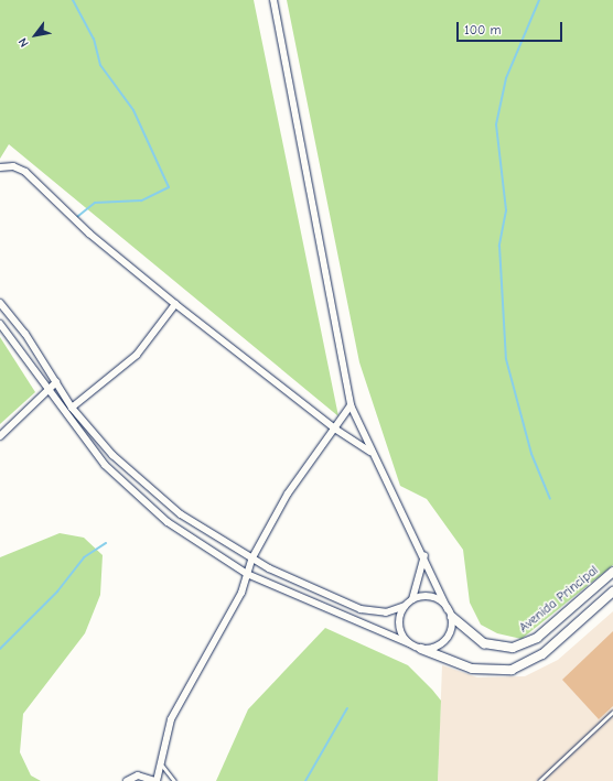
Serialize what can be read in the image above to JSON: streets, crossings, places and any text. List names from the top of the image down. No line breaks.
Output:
{"streets":{"street":["Avenida Principal"]},"scale_bar":"100 m","north":"bottom left"}
